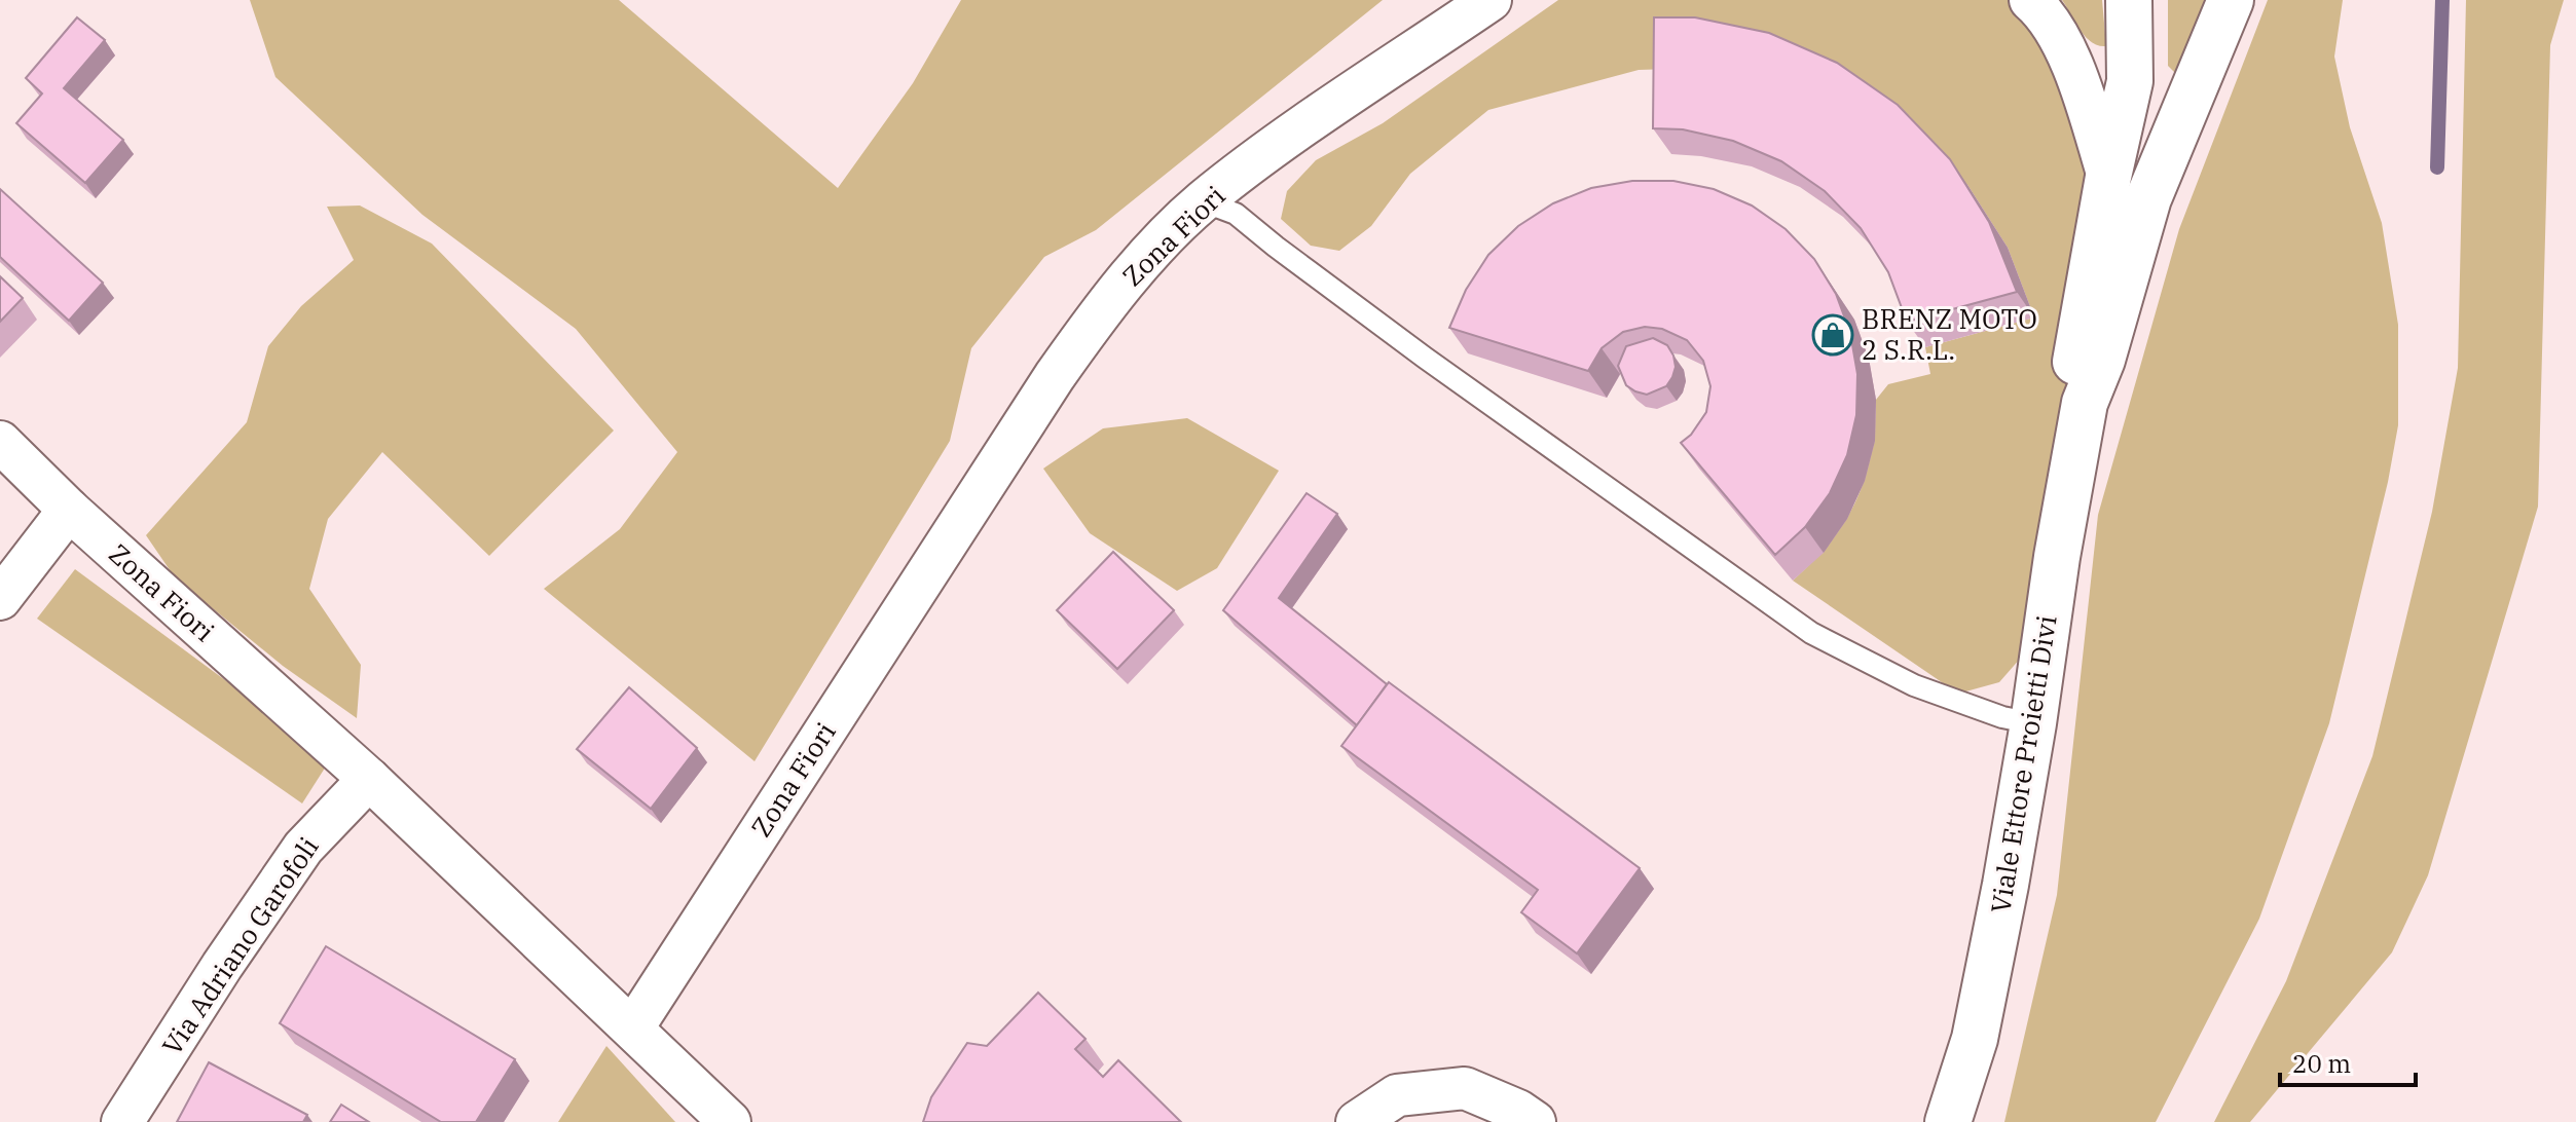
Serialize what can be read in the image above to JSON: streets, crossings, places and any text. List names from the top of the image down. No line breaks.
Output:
{"streets":{"main road":["Viale Ettore Proietti Divi"],"street":["Zona Fiori","Via Adriano Garofoli"]},"crossings":[["Zona Fiori","Via Adriano Garofoli"]],"places":{"shop":["BRENZ MOTO 2 S.R.L."]},"scale_bar":"20 m"}
